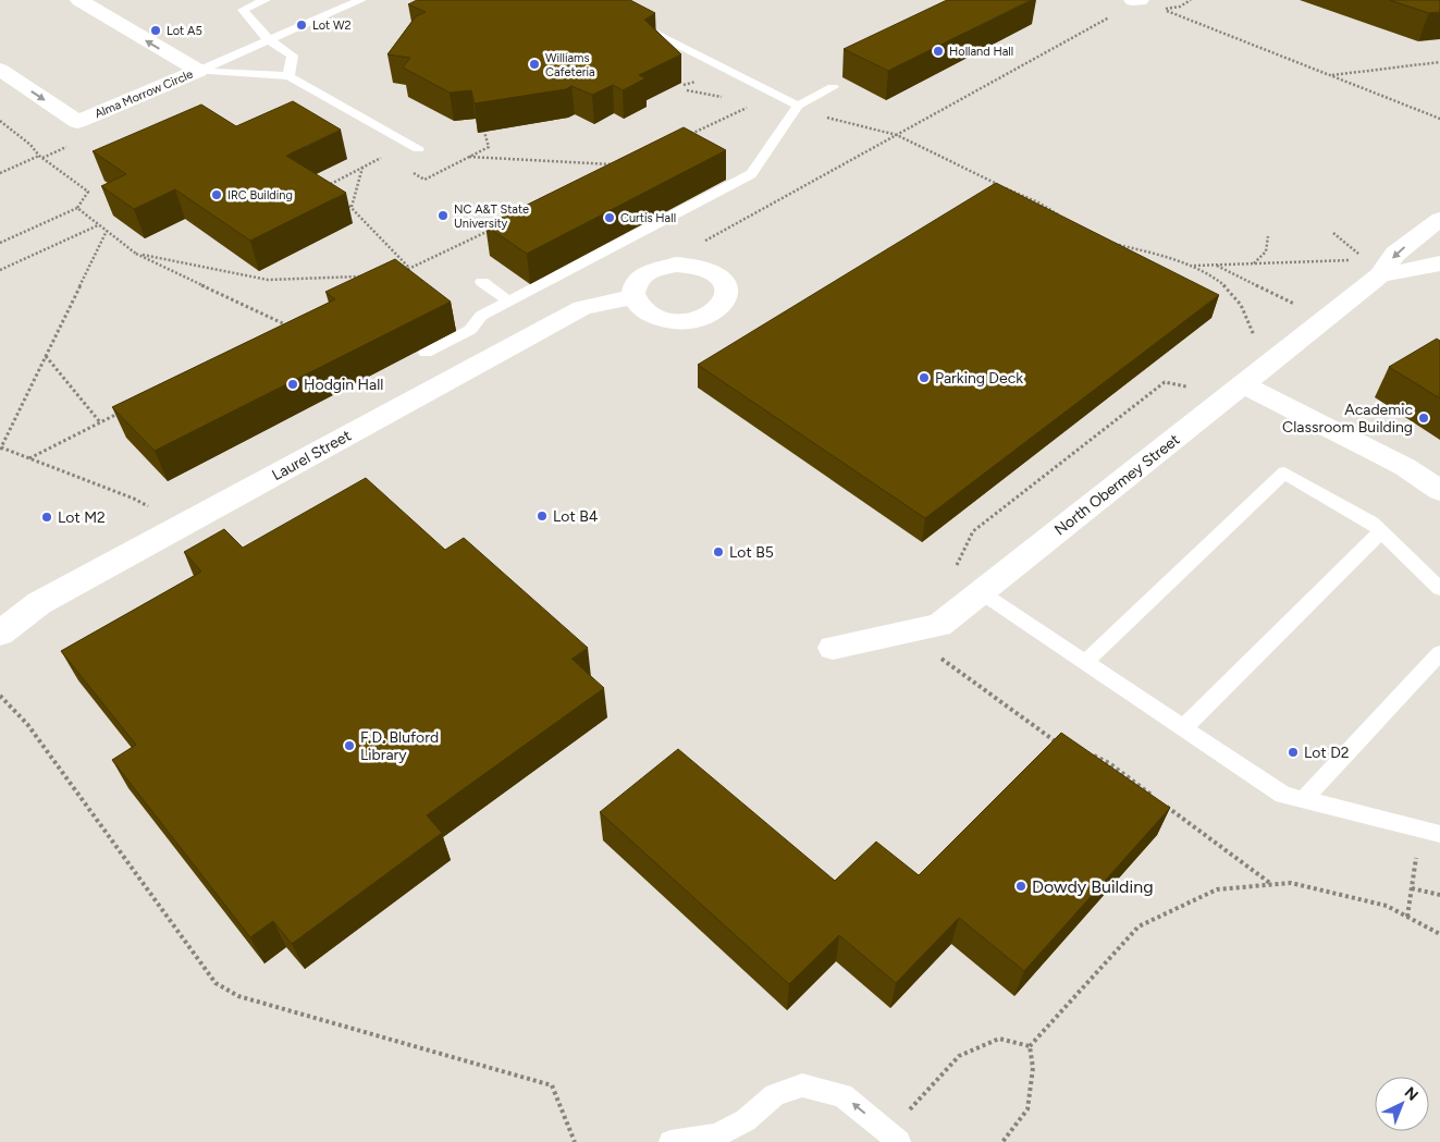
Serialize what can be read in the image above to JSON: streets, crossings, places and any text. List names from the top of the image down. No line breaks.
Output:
{"streets":{"street":["Alma Morrow Circle","Laurel Street","North Obermey Street"]},"places":["Lot W2","Lot A5","Holland Hall","Williams Cafeteria","IRC Building","NC A&T State University","Curtis Hall","Parking Deck","Hodgin Hall","Academic Classroom Building","Lot B4","Lot M2","Lot B5","F.D. Bluford Library","Lot D2","Dowdy Building"],"north":"top right"}
